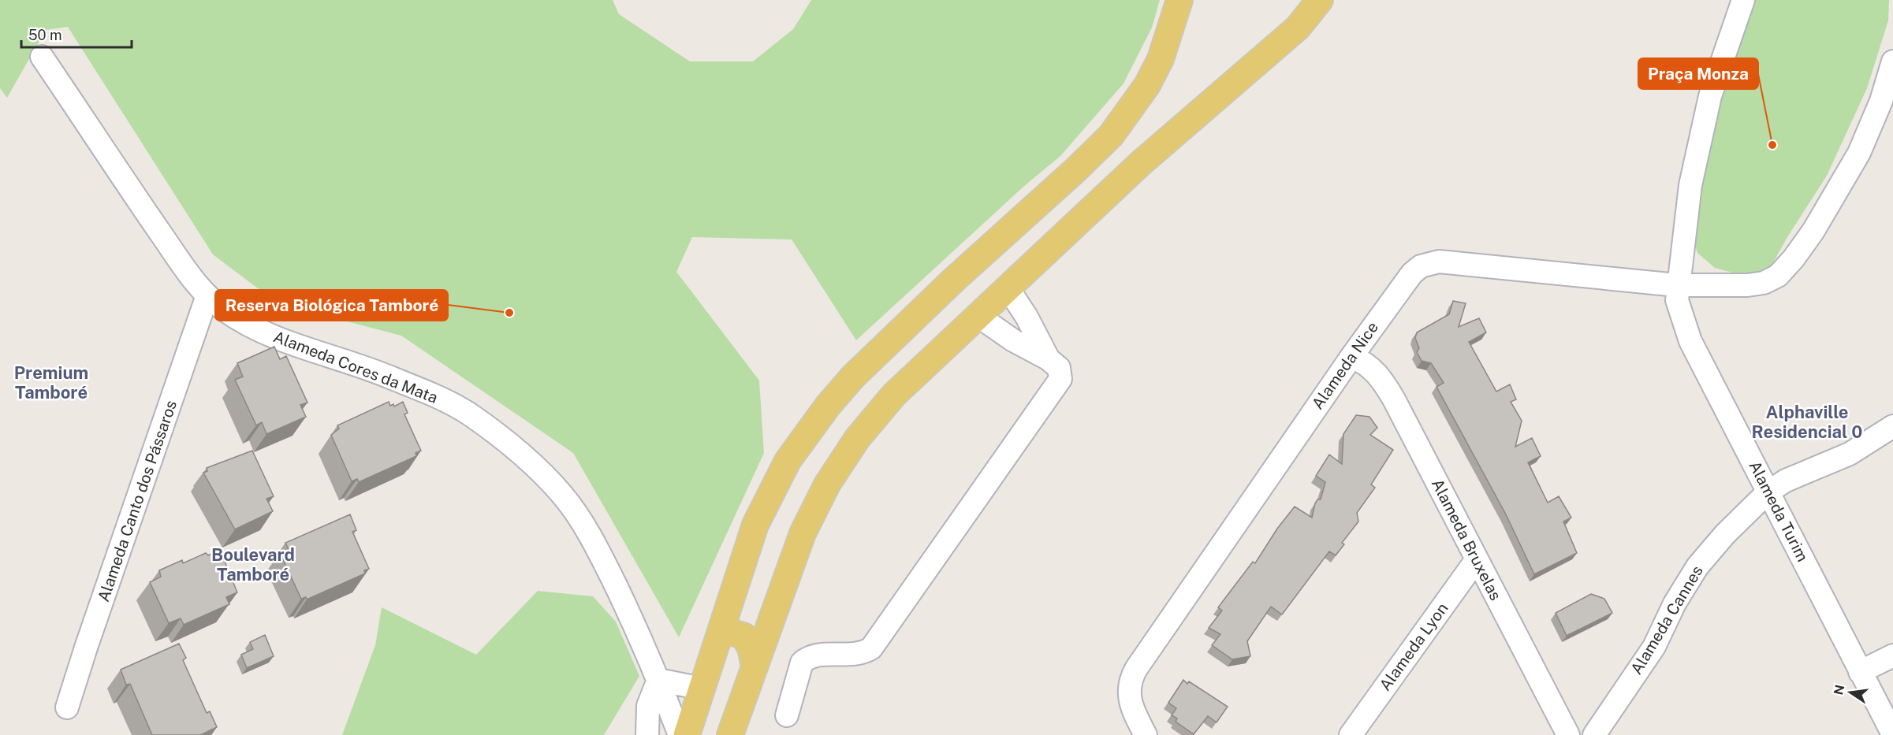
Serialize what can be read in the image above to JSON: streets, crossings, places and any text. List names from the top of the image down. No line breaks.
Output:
{"streets":{"street":["Alameda Nice","Alameda Cores da Mata","Alameda Canto dos Pássaros","Alameda Turim","Alameda Bruxelas","Alameda Cannes","Alameda Lyon"]},"crossings":[["Alameda Nice","Alameda Turim"],["Alameda Nice","Alameda Bruxelas"],["Alameda Cores da Mata","Alameda Canto dos Pássaros"],["Alameda Turim","Alameda Cannes"],["Alameda Bruxelas","Alameda Lyon"]],"districts":["Premium Tamboré","Alphaville Residencial 0","Boulevard Tamboré"],"places":["Praça Monza","Reserva Biológica Tamboré"],"scale_bar":"50 m","north":"left"}
